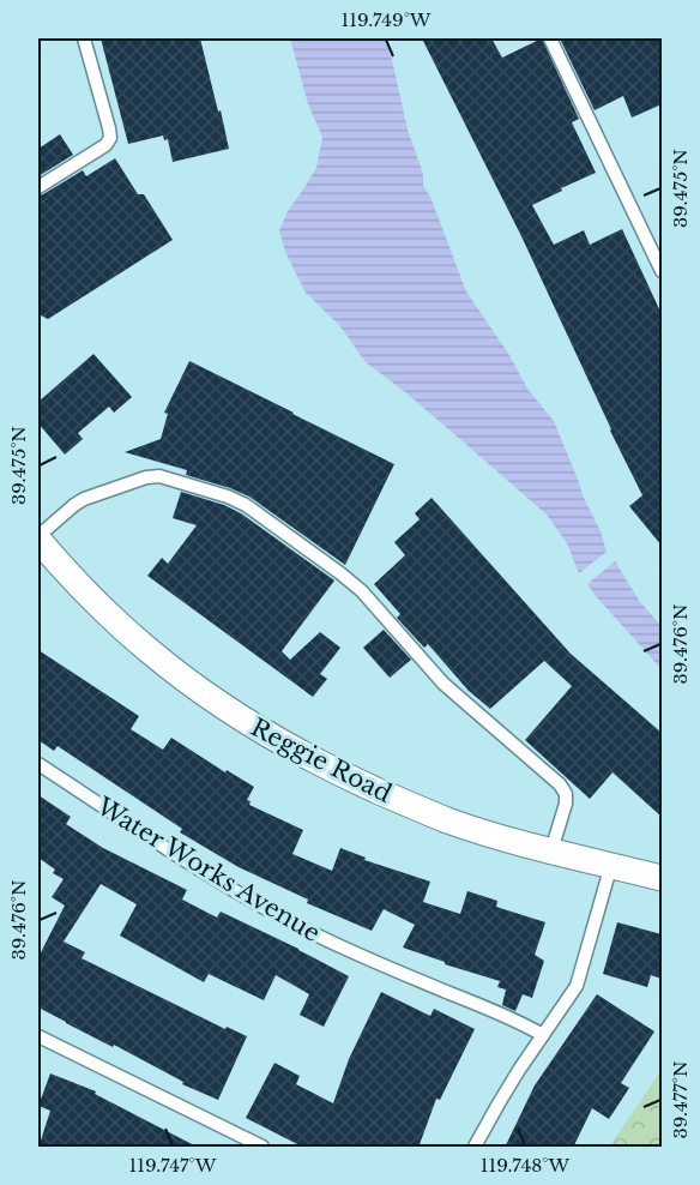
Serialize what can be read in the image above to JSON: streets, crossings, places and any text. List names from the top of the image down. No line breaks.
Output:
{"streets":{"street":["Reggie Road"],"lane":["Water Works Avenue"]},"coordinates":["119.749°W","39.475°N","39.476°N","39.477°N","119.747°W","119.748°W"]}
